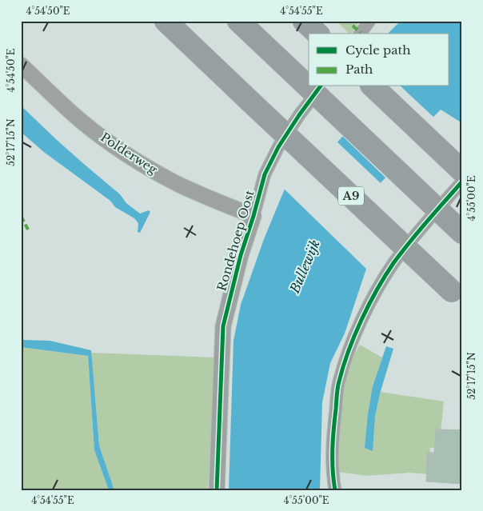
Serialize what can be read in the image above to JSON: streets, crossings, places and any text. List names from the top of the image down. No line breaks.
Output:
{"streets":{"highway":["A9"],"street":["Polderweg","Rondehoep Oost"]},"crossings":[["Polderweg","Rondehoep Oost"]],"water":["Bullewijk"],"legend":["Cycle path","Path"],"coordinates":["4°54'50\"E","4°54'55\"E","52°17'15\"N","4°55'00\"E"]}
